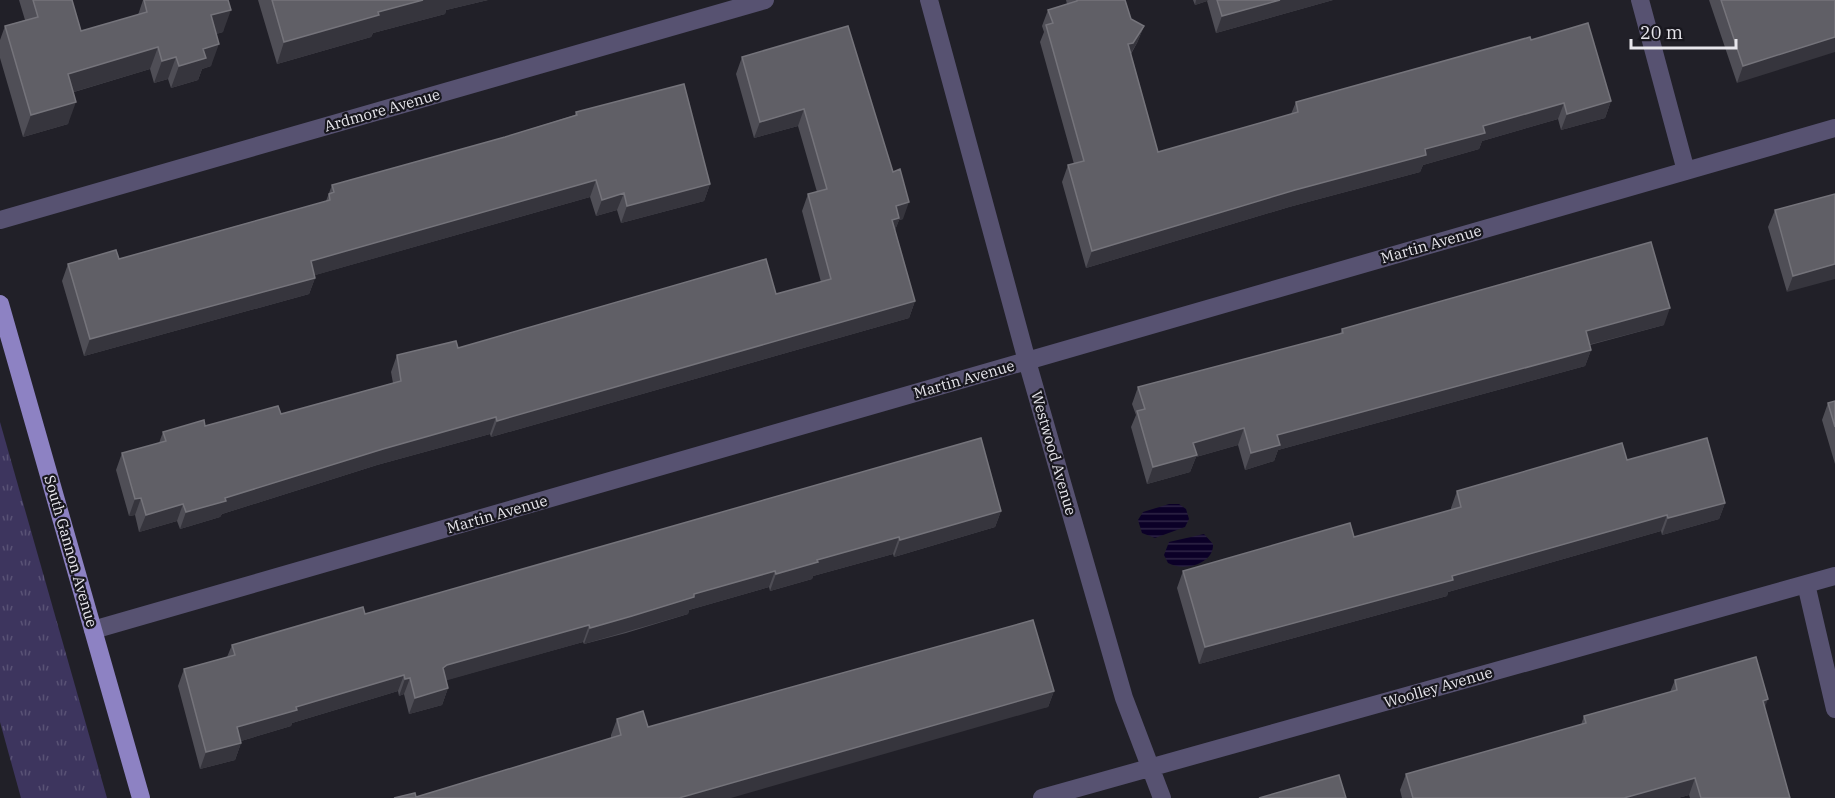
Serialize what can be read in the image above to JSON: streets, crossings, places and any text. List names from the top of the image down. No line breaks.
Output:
{"streets":{"main road":["South Gannon Avenue"],"street":["Ardmore Avenue","Martin Avenue","Westwood Avenue","Woolley Avenue"]},"crossings":[["Martin Avenue","Westwood Avenue"],["Martin Avenue","South Gannon Avenue"],["Westwood Avenue","Woolley Avenue"]],"scale_bar":"20 m"}
